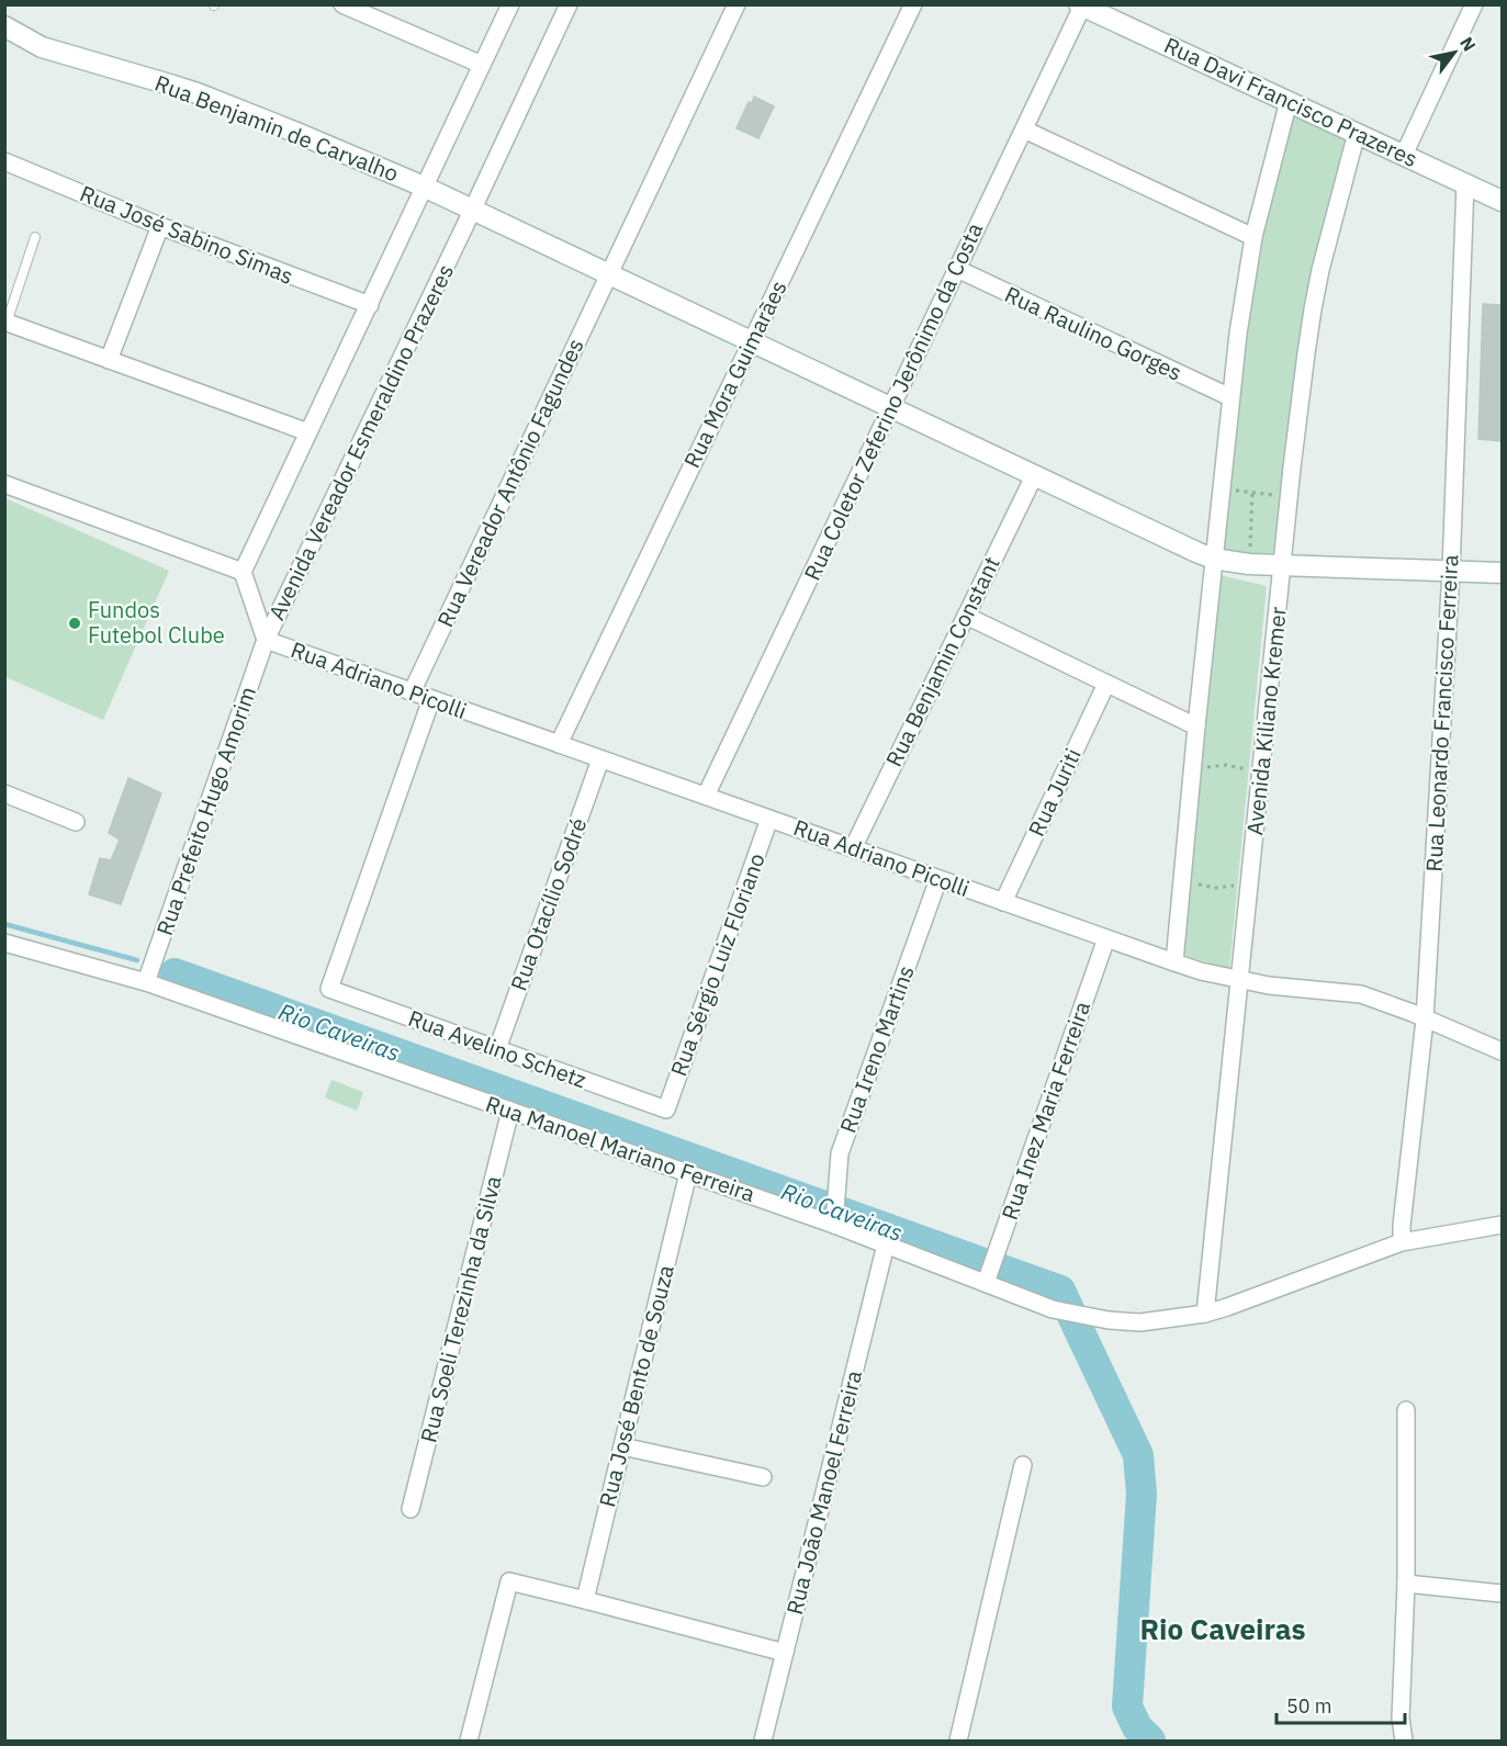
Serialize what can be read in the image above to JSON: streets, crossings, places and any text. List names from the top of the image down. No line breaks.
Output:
{"streets":{"street":["Rua Davi Francisco Prazeres","Rua Benjamin de Carvalho","Rua José Sabino Simas","Rua Raulino Gorges","Rua Mora Guimarães","Rua Coletor Zeferino Jerônimo da Costa","Avenida Vereador Esmeraldino Prazeres","Rua Vereador Antônio Fagundes","Rua Benjamin Constant","Rua Adriano Picolli","Rua Leonardo Francisco Ferreira","Avenida Kiliano Kremer","Rua Juriti","Rua Prefeito Hugo Amorim","Rua Otacílio Sodré","Rua Sérgio Luiz Floriano","Rua Avelino Schetz","Rua Ireno Martins","Rua Inez Maria Ferreira","Rua Manoel Mariano Ferreira","Rua Soeli Terezinha da Silva","Rua José Bento de Souza","Rua João Manoel Ferreira"]},"crossings":[["Rua Davi Francisco Prazeres","Rua Coletor Zeferino Jerônimo da Costa"],["Rua Davi Francisco Prazeres","Rua Leonardo Francisco Ferreira"],["Rua Davi Francisco Prazeres","Avenida Kiliano Kremer"],["Rua Benjamin de Carvalho","Rua Mora Guimarães"],["Rua Benjamin de Carvalho","Rua Coletor Zeferino Jerônimo da Costa"],["Rua Benjamin de Carvalho","Avenida Vereador Esmeraldino Prazeres"],["Rua Benjamin de Carvalho","Rua Vereador Antônio Fagundes"],["Rua Benjamin de Carvalho","Rua Benjamin Constant"],["Rua Benjamin de Carvalho","Rua Leonardo Francisco Ferreira"],["Rua Benjamin de Carvalho","Avenida Kiliano Kremer"],["Rua Raulino Gorges","Rua Coletor Zeferino Jerônimo da Costa"],["Rua Mora Guimarães","Rua Adriano Picolli"],["Rua Coletor Zeferino Jerônimo da Costa","Rua Adriano Picolli"],["Avenida Vereador Esmeraldino Prazeres","Rua Adriano Picolli"],["Avenida Vereador Esmeraldino Prazeres","Rua Prefeito Hugo Amorim"],["Rua Vereador Antônio Fagundes","Rua Adriano Picolli"],["Rua Benjamin Constant","Rua Adriano Picolli"],["Rua Adriano Picolli","Rua Leonardo Francisco Ferreira"],["Rua Adriano Picolli","Avenida Kiliano Kremer"],["Rua Adriano Picolli","Rua Juriti"],["Rua Adriano Picolli","Rua Prefeito Hugo Amorim"],["Rua Adriano Picolli","Rua Otacílio Sodré"],["Rua Adriano Picolli","Rua Sérgio Luiz Floriano"],["Rua Adriano Picolli","Rua Avelino Schetz"],["Rua Adriano Picolli","Rua Ireno Martins"],["Rua Adriano Picolli","Rua Inez Maria Ferreira"],["Rua Leonardo Francisco Ferreira","Rua Manoel Mariano Ferreira"],["Avenida Kiliano Kremer","Rua Manoel Mariano Ferreira"],["Rua Prefeito Hugo Amorim","Rua Manoel Mariano Ferreira"],["Rua Otacílio Sodré","Rua Avelino Schetz"],["Rua Sérgio Luiz Floriano","Rua Avelino Schetz"],["Rua Ireno Martins","Rua Manoel Mariano Ferreira"],["Rua Inez Maria Ferreira","Rua Manoel Mariano Ferreira"],["Rua Manoel Mariano Ferreira","Rua Soeli Terezinha da Silva"],["Rua Manoel Mariano Ferreira","Rua José Bento de Souza"],["Rua Manoel Mariano Ferreira","Rua João Manoel Ferreira"]],"districts":["Rio Caveiras"],"water":["Rio Caveiras"],"places":["Fundos Futebol Clube"],"scale_bar":"50 m","north":"top right"}
